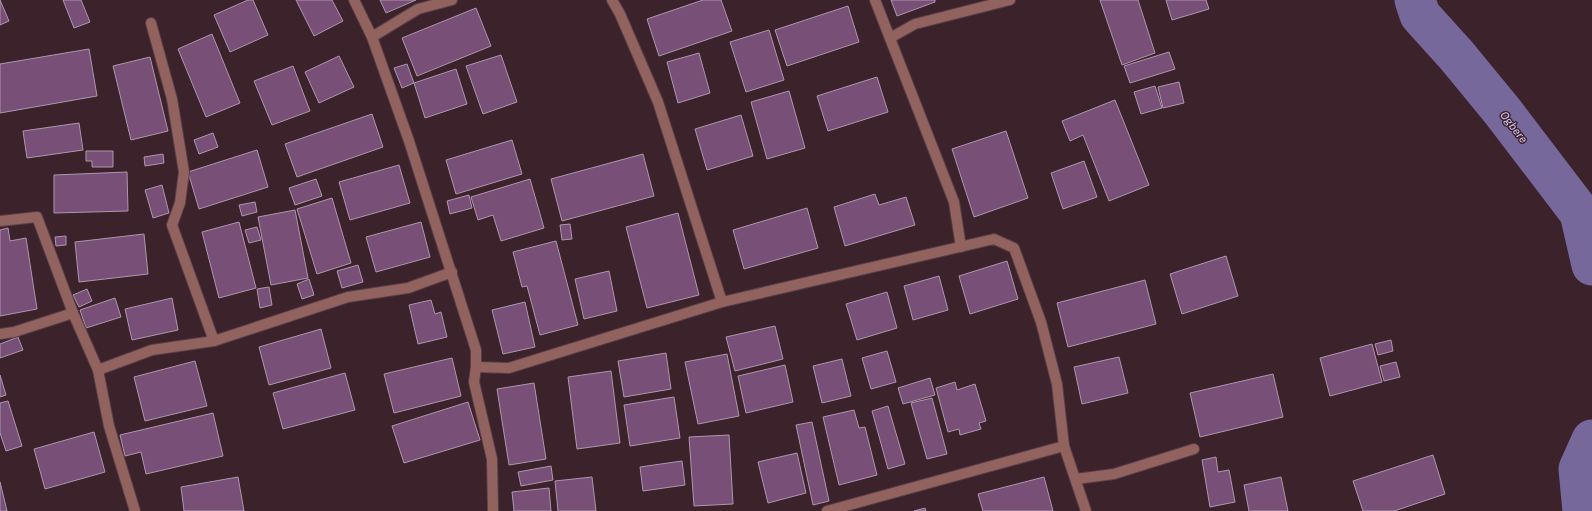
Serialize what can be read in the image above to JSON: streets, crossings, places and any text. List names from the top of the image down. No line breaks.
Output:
{"water":["Ogbere"]}
